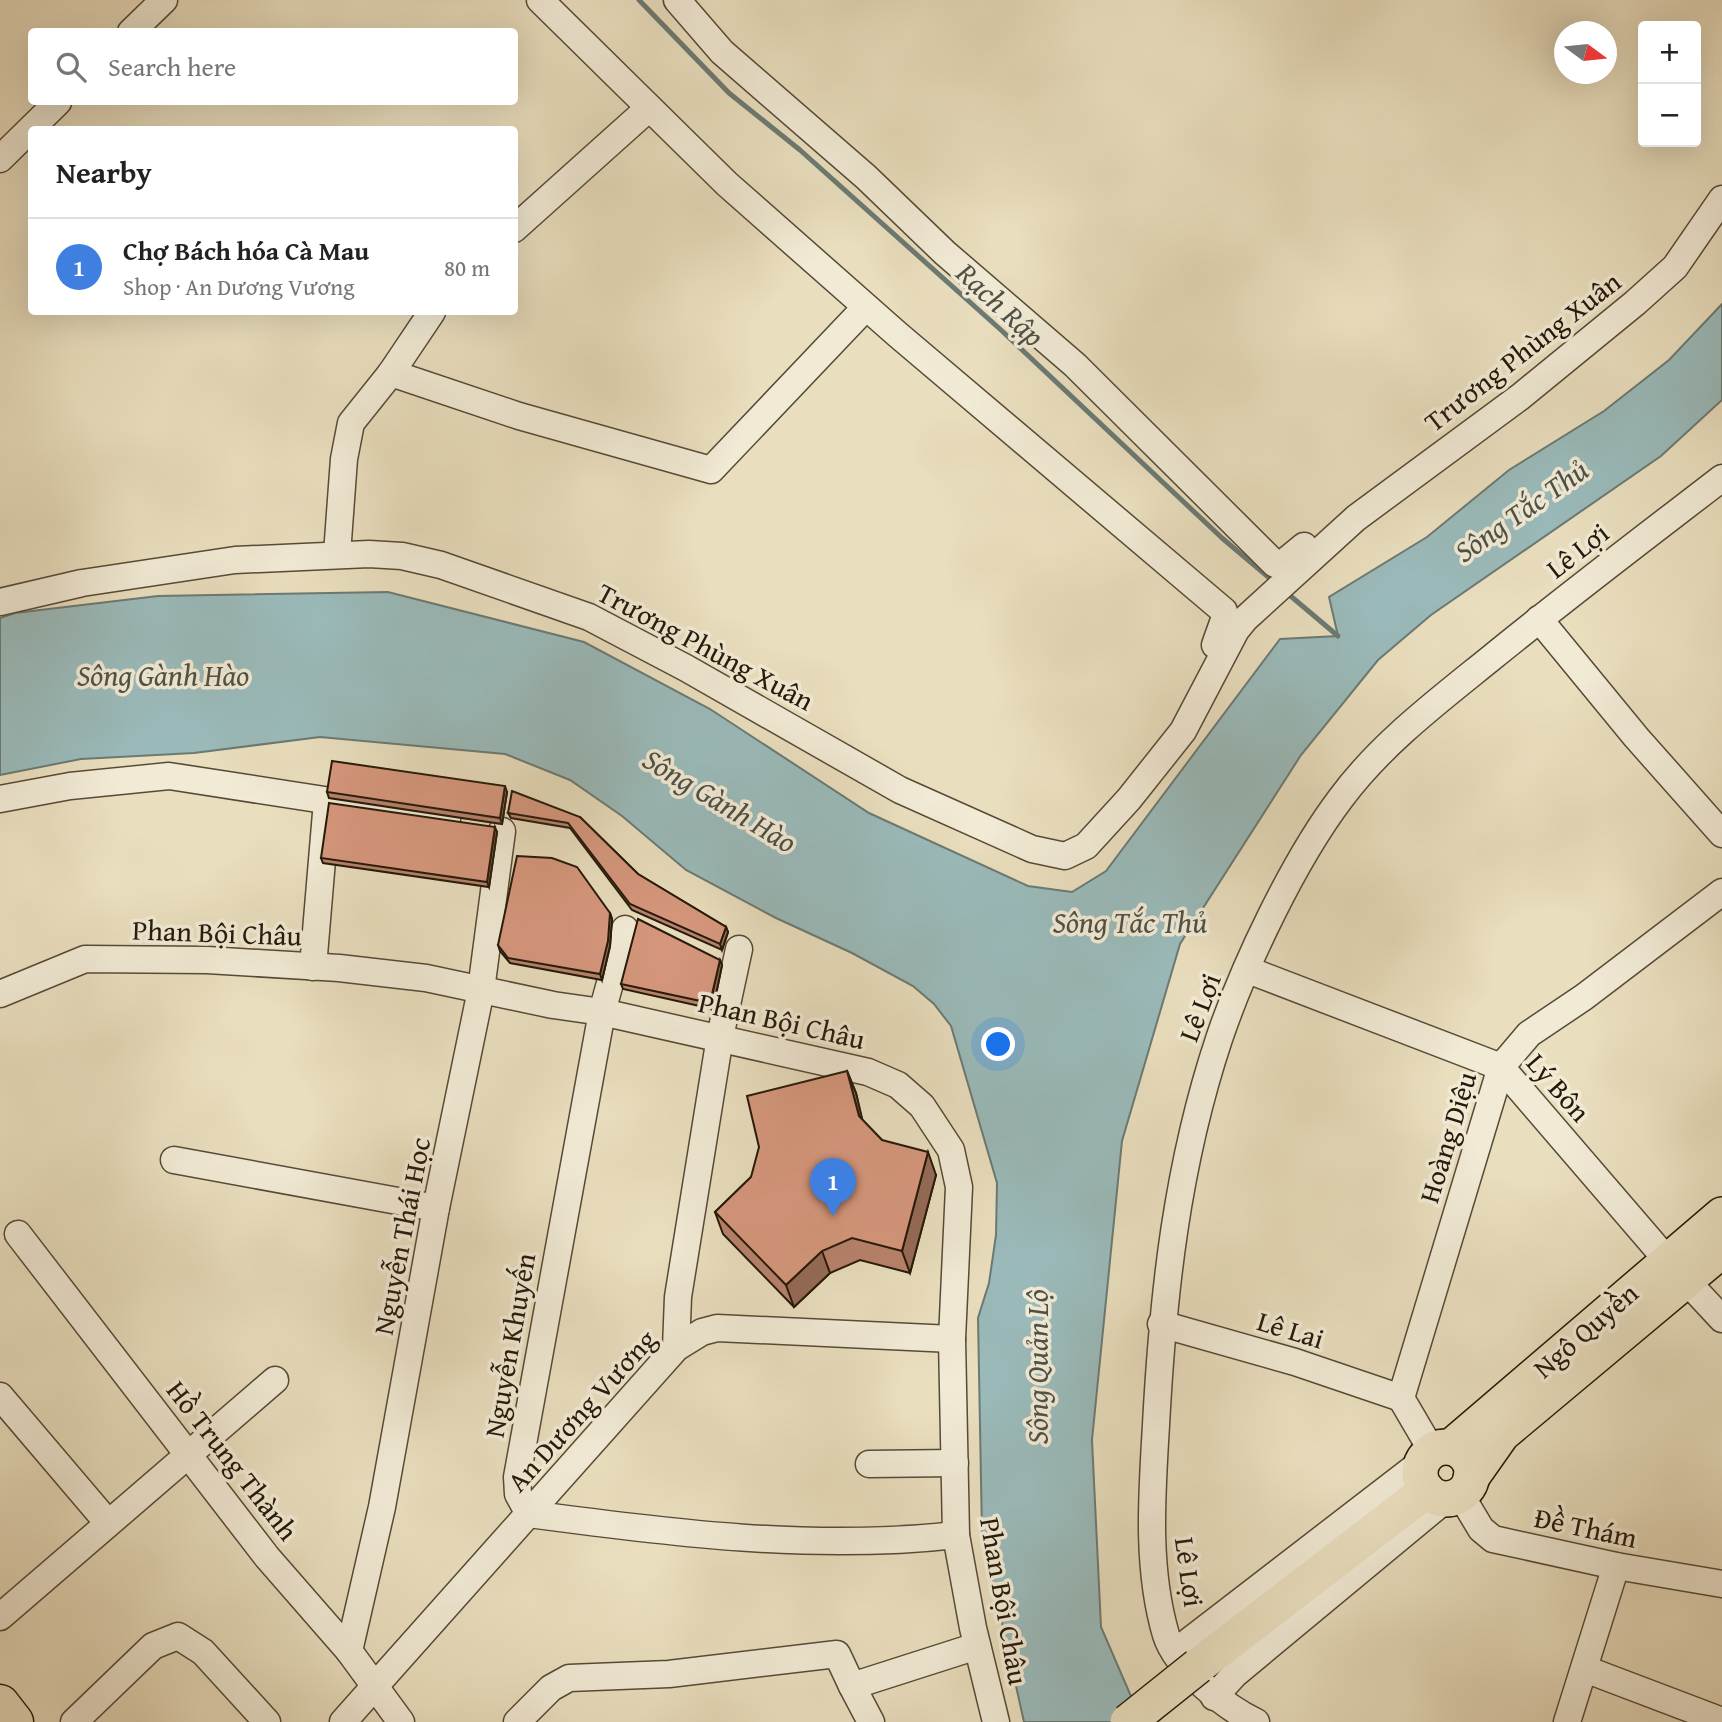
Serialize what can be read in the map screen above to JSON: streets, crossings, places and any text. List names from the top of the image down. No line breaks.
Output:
{"streets":{"main road":["Ngô Quyền"],"street":["Trương Phùng Xuân","Lê Lợi","Phan Bội Châu","Lý Bôn","Hoàng Diệu","Nguyễn Thái Học","Lê Lai","Nguyễn Khuyến","An Dương Vương","Hồ Trung Thành","Đề Thám"]},"crossings":[["Lê Lợi","Lý Bôn"],["Lê Lợi","Lê Lai"],["Lê Lợi","Ngô Quyền"],["Phan Bội Châu","Nguyễn Thái Học"],["Phan Bội Châu","Nguyễn Khuyến"],["Phan Bội Châu","An Dương Vương"],["Lý Bôn","Hoàng Diệu"],["Lý Bôn","Ngô Quyền"],["Hoàng Diệu","Lê Lai"],["Nguyễn Thái Học","Hồ Trung Thành"],["Ngô Quyền","Đề Thám"],["Nguyễn Khuyến","An Dương Vương"],["An Dương Vương","Hồ Trung Thành"]],"water":["Rạch Rập","Sông Tắc Thủ","Sông Gành Hào","Sông Quản Lộ"],"north":"right","page":{"map_buttons":["+","−"],"search":"Search here","heading":"Nearby","list":[{"mark":"1","name":"Chợ Bách hóa Cà Mau","note":"Shop · An Dương Vương","value":"80 m"}],"pins":"1"}}
